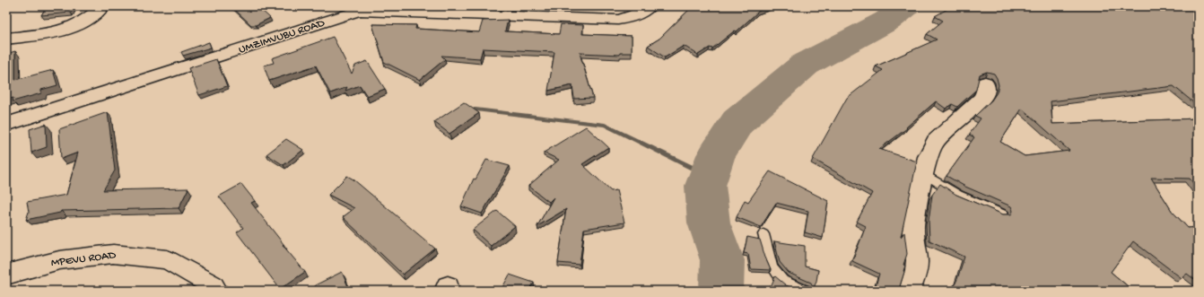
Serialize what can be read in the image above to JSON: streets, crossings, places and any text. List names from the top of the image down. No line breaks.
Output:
{"streets":{"street":["UMZIMVUBU ROAD","MPEVU ROAD"]}}
